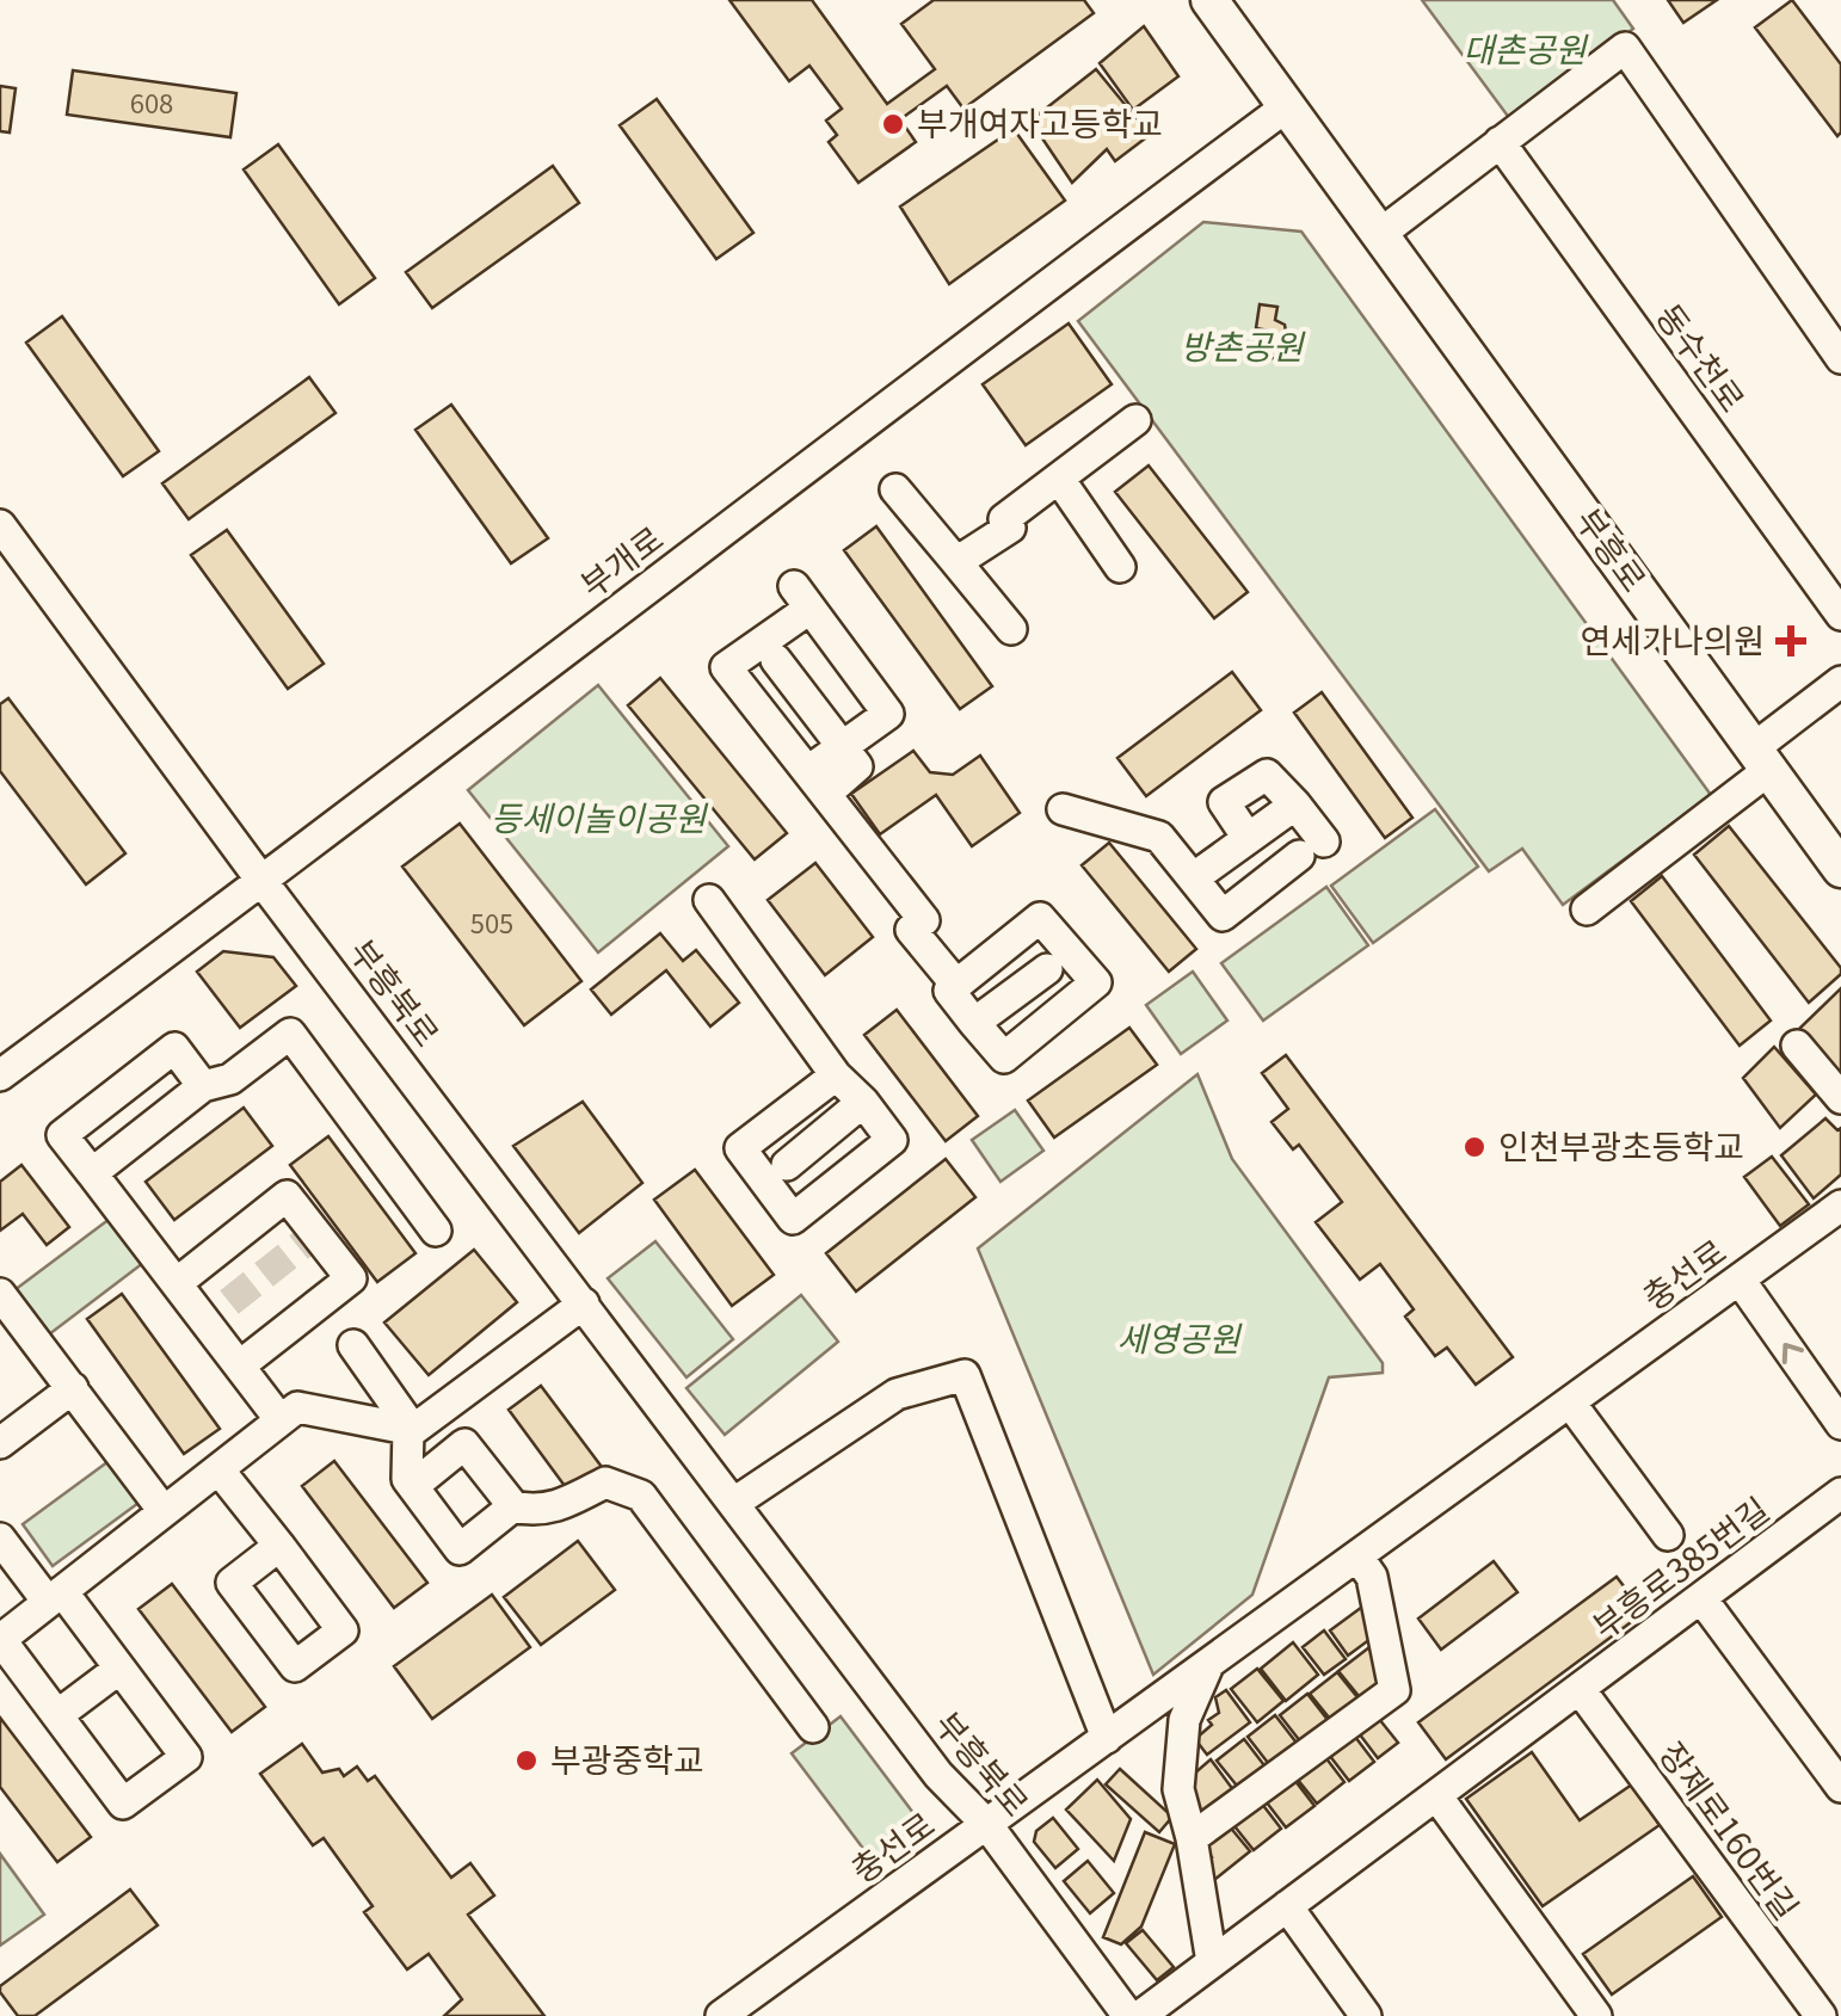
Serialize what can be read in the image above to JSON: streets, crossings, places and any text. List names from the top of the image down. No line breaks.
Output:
{"streets":{"main road":["부흥로"],"street":["동수천로","부개로","부흥북로","충선로","부흥로385번길","장제로160번길"]},"crossings":[["부흥로","부개로"],["부개로","부흥북로"],["부흥북로","충선로"],["부흥로385번길","장제로160번길"]],"parks":["대촌공원","방촌공원","등세이놀이공원","세영공원"],"places":{"other":["부개여자고등학교","인천부광초등학교","부광중학교"],"health":["연세가나의원"]},"house_numbers":["608","505"]}
